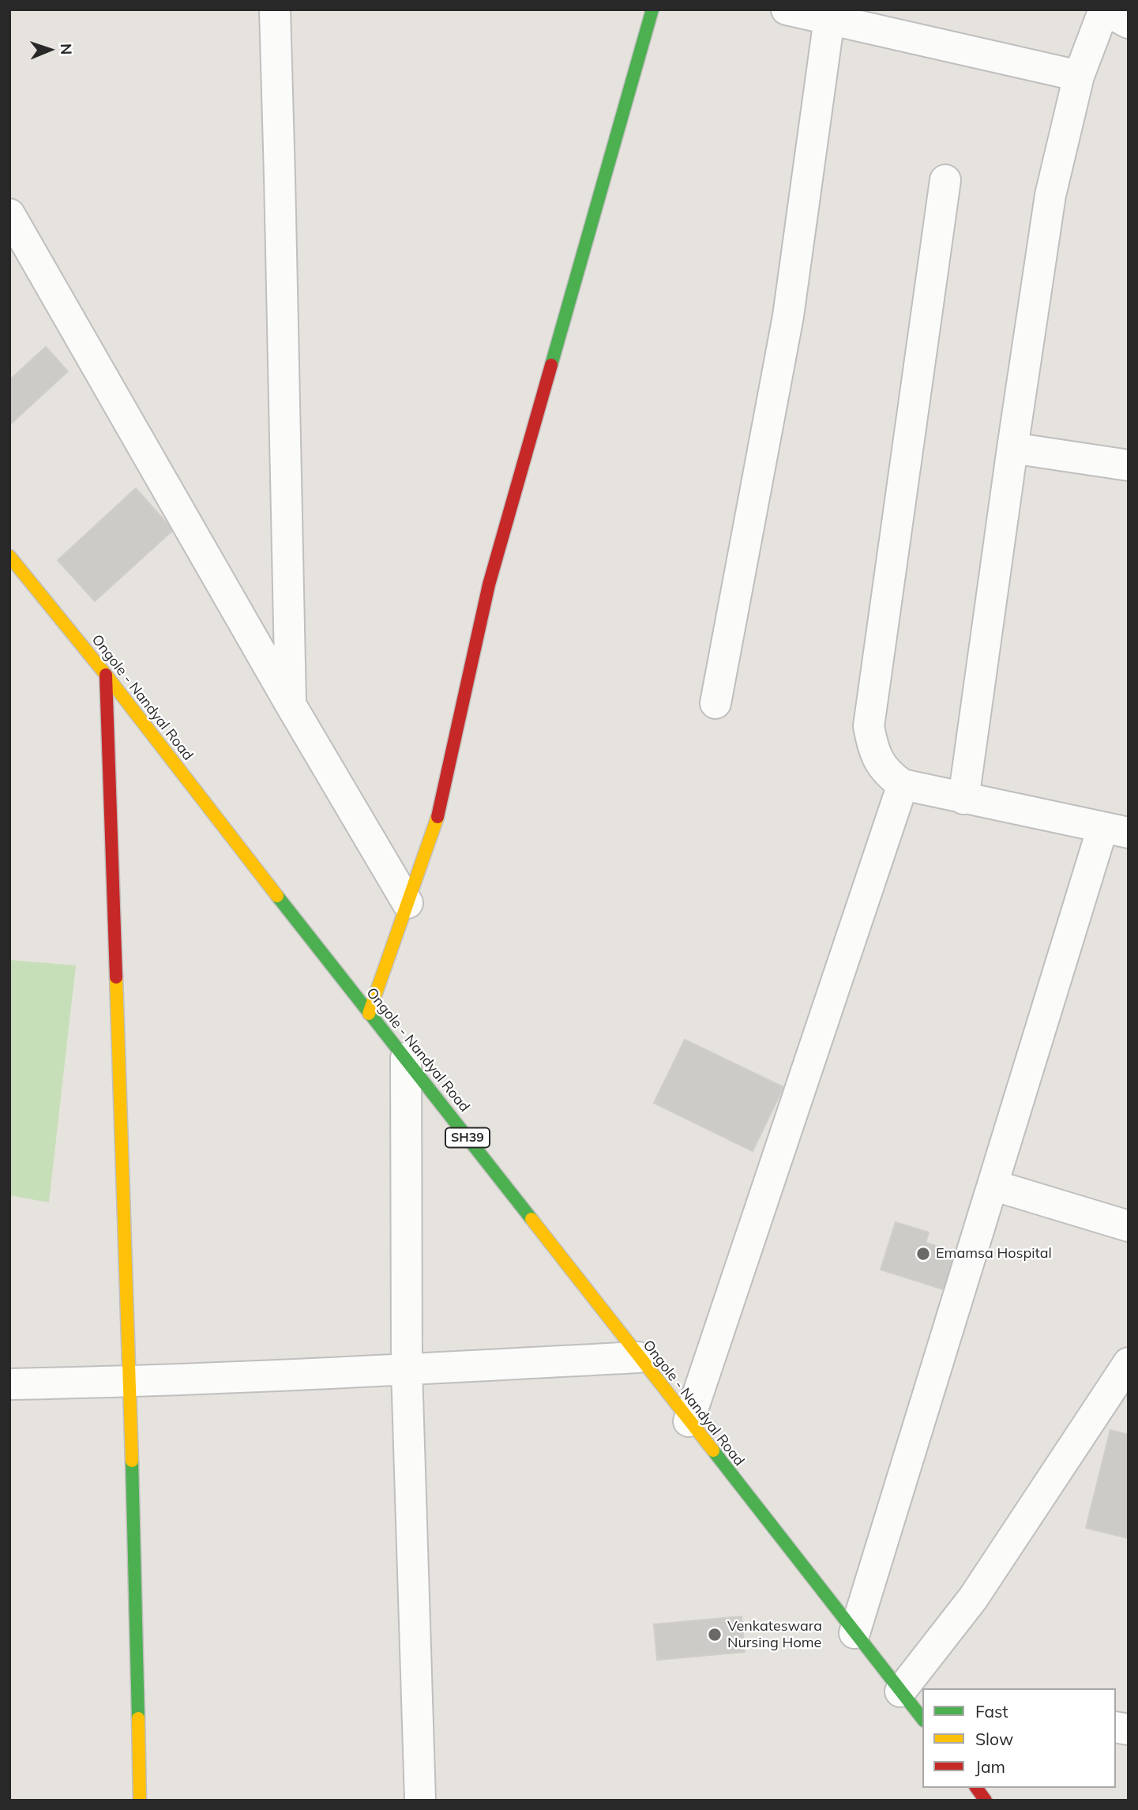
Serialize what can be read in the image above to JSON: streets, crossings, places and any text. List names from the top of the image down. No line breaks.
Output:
{"streets":{"street":["Ongole - Nandyal Road","SH39"]},"places":["Emamsa Hospital","Venkateswara Nursing Home"],"legend":["Fast","Slow","Jam"],"north":"right"}
